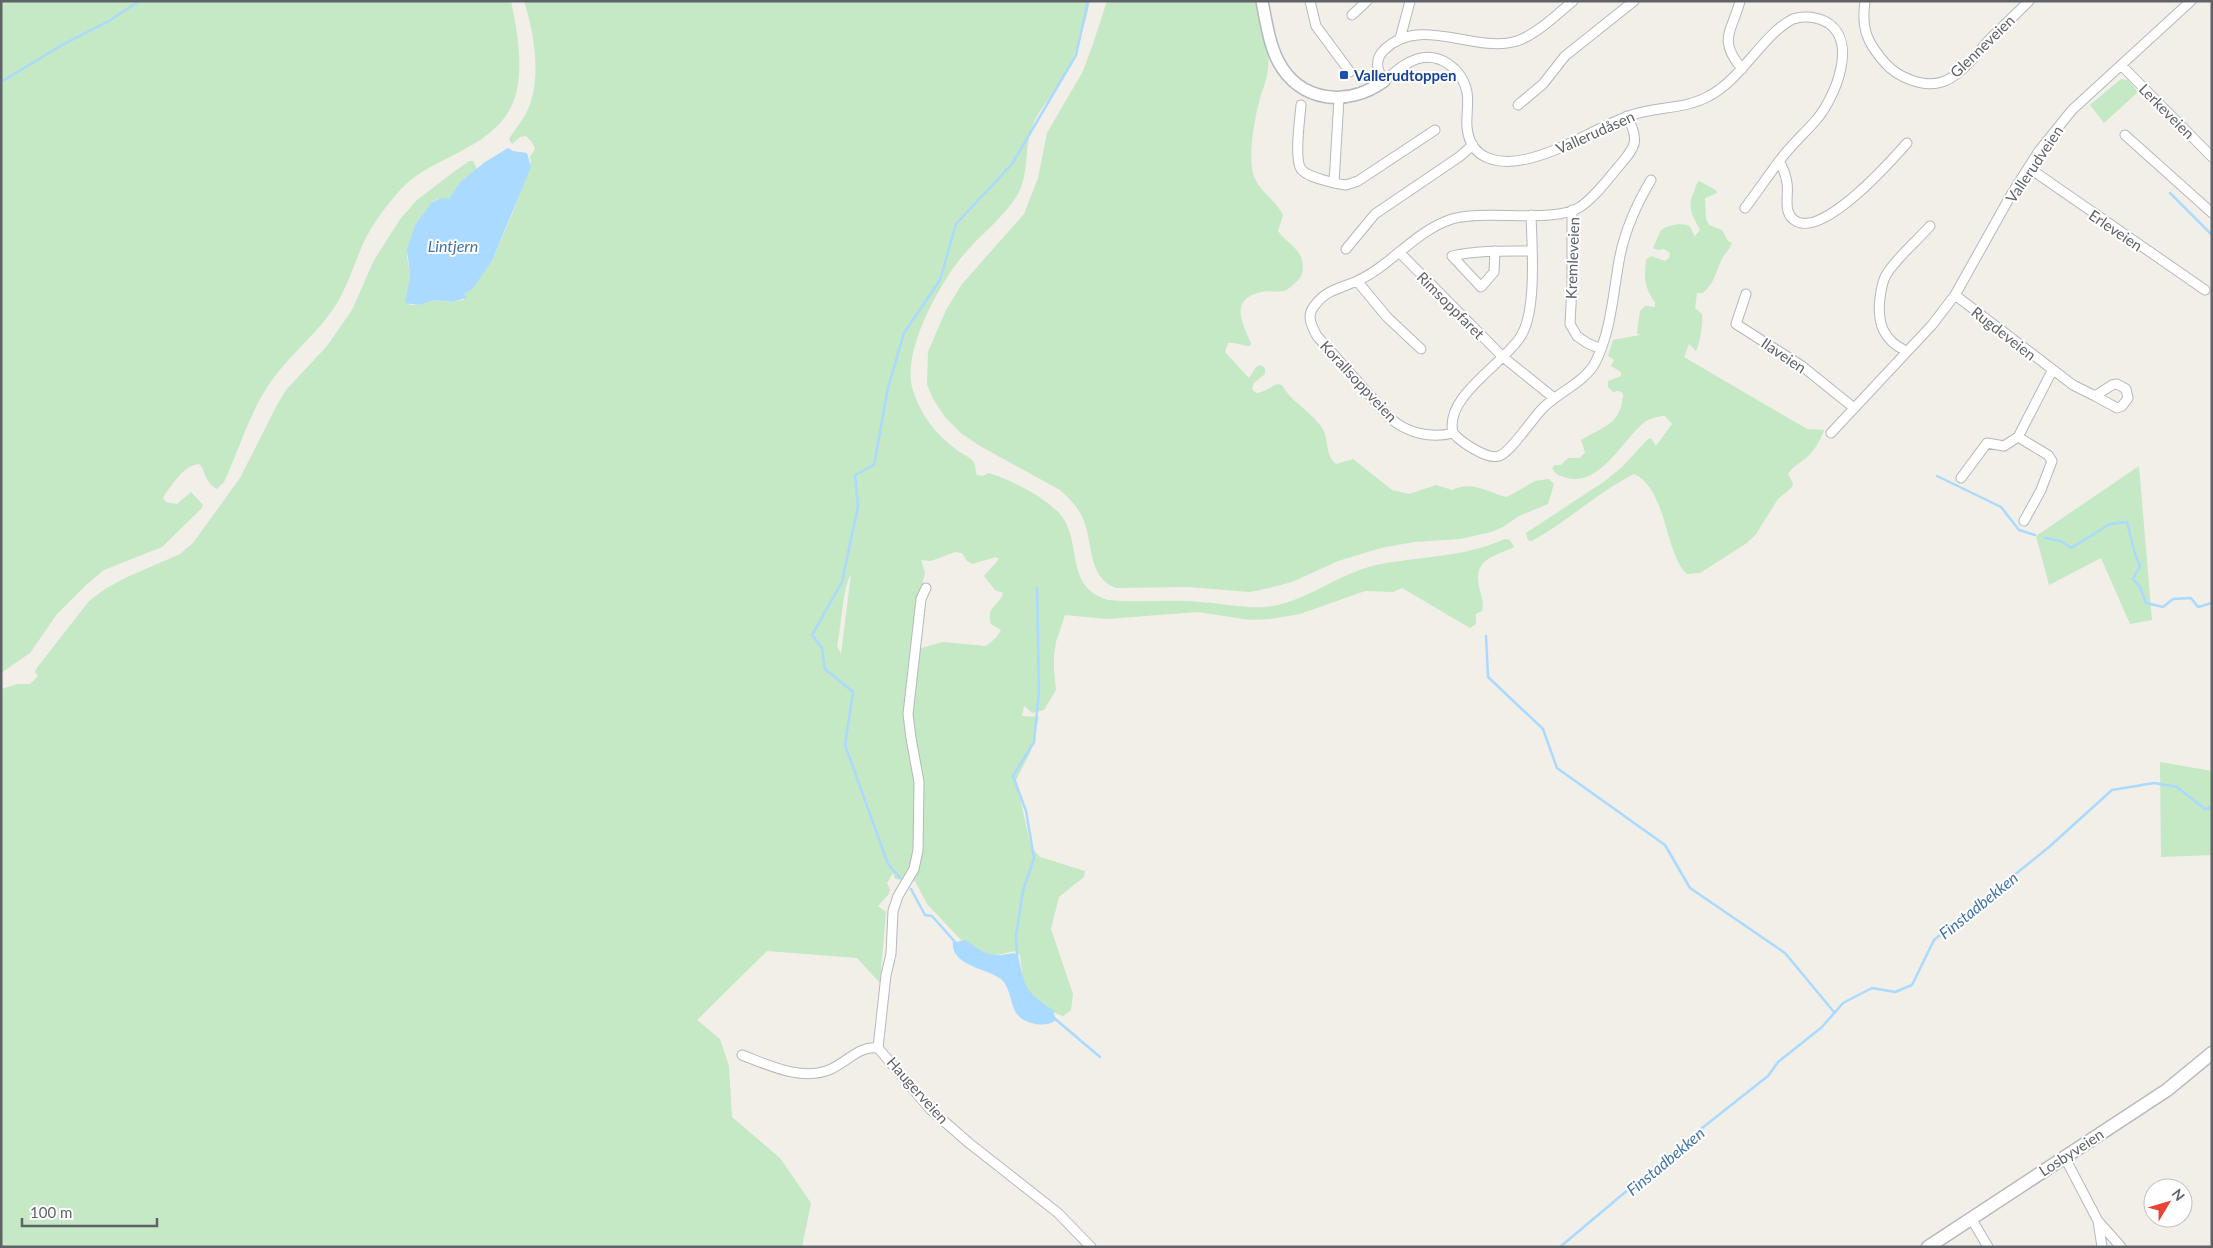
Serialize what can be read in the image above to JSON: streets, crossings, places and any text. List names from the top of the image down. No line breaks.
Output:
{"streets":{"main road":["Losbyveien"],"street":["Glenneveien","Lerkeveien","Vallerudåsen","Vallerudveien","Erleveien","Kremleveien","Rimsoppfaret","Rugdeveien","Ilaveien","Korallsoppveien","Haugerveien"]},"crossings":[["Lerkeveien","Vallerudveien"],["Vallerudåsen","Kremleveien"],["Vallerudveien","Erleveien"],["Vallerudveien","Rugdeveien"],["Vallerudveien","Ilaveien"],["Kremleveien","Korallsoppveien"],["Rimsoppfaret","Korallsoppveien"]],"water":["Lintjern","Finstadbekken"],"places":{"transit":["Vallerudtoppen"]},"scale_bar":"100 m","north":"top right"}
